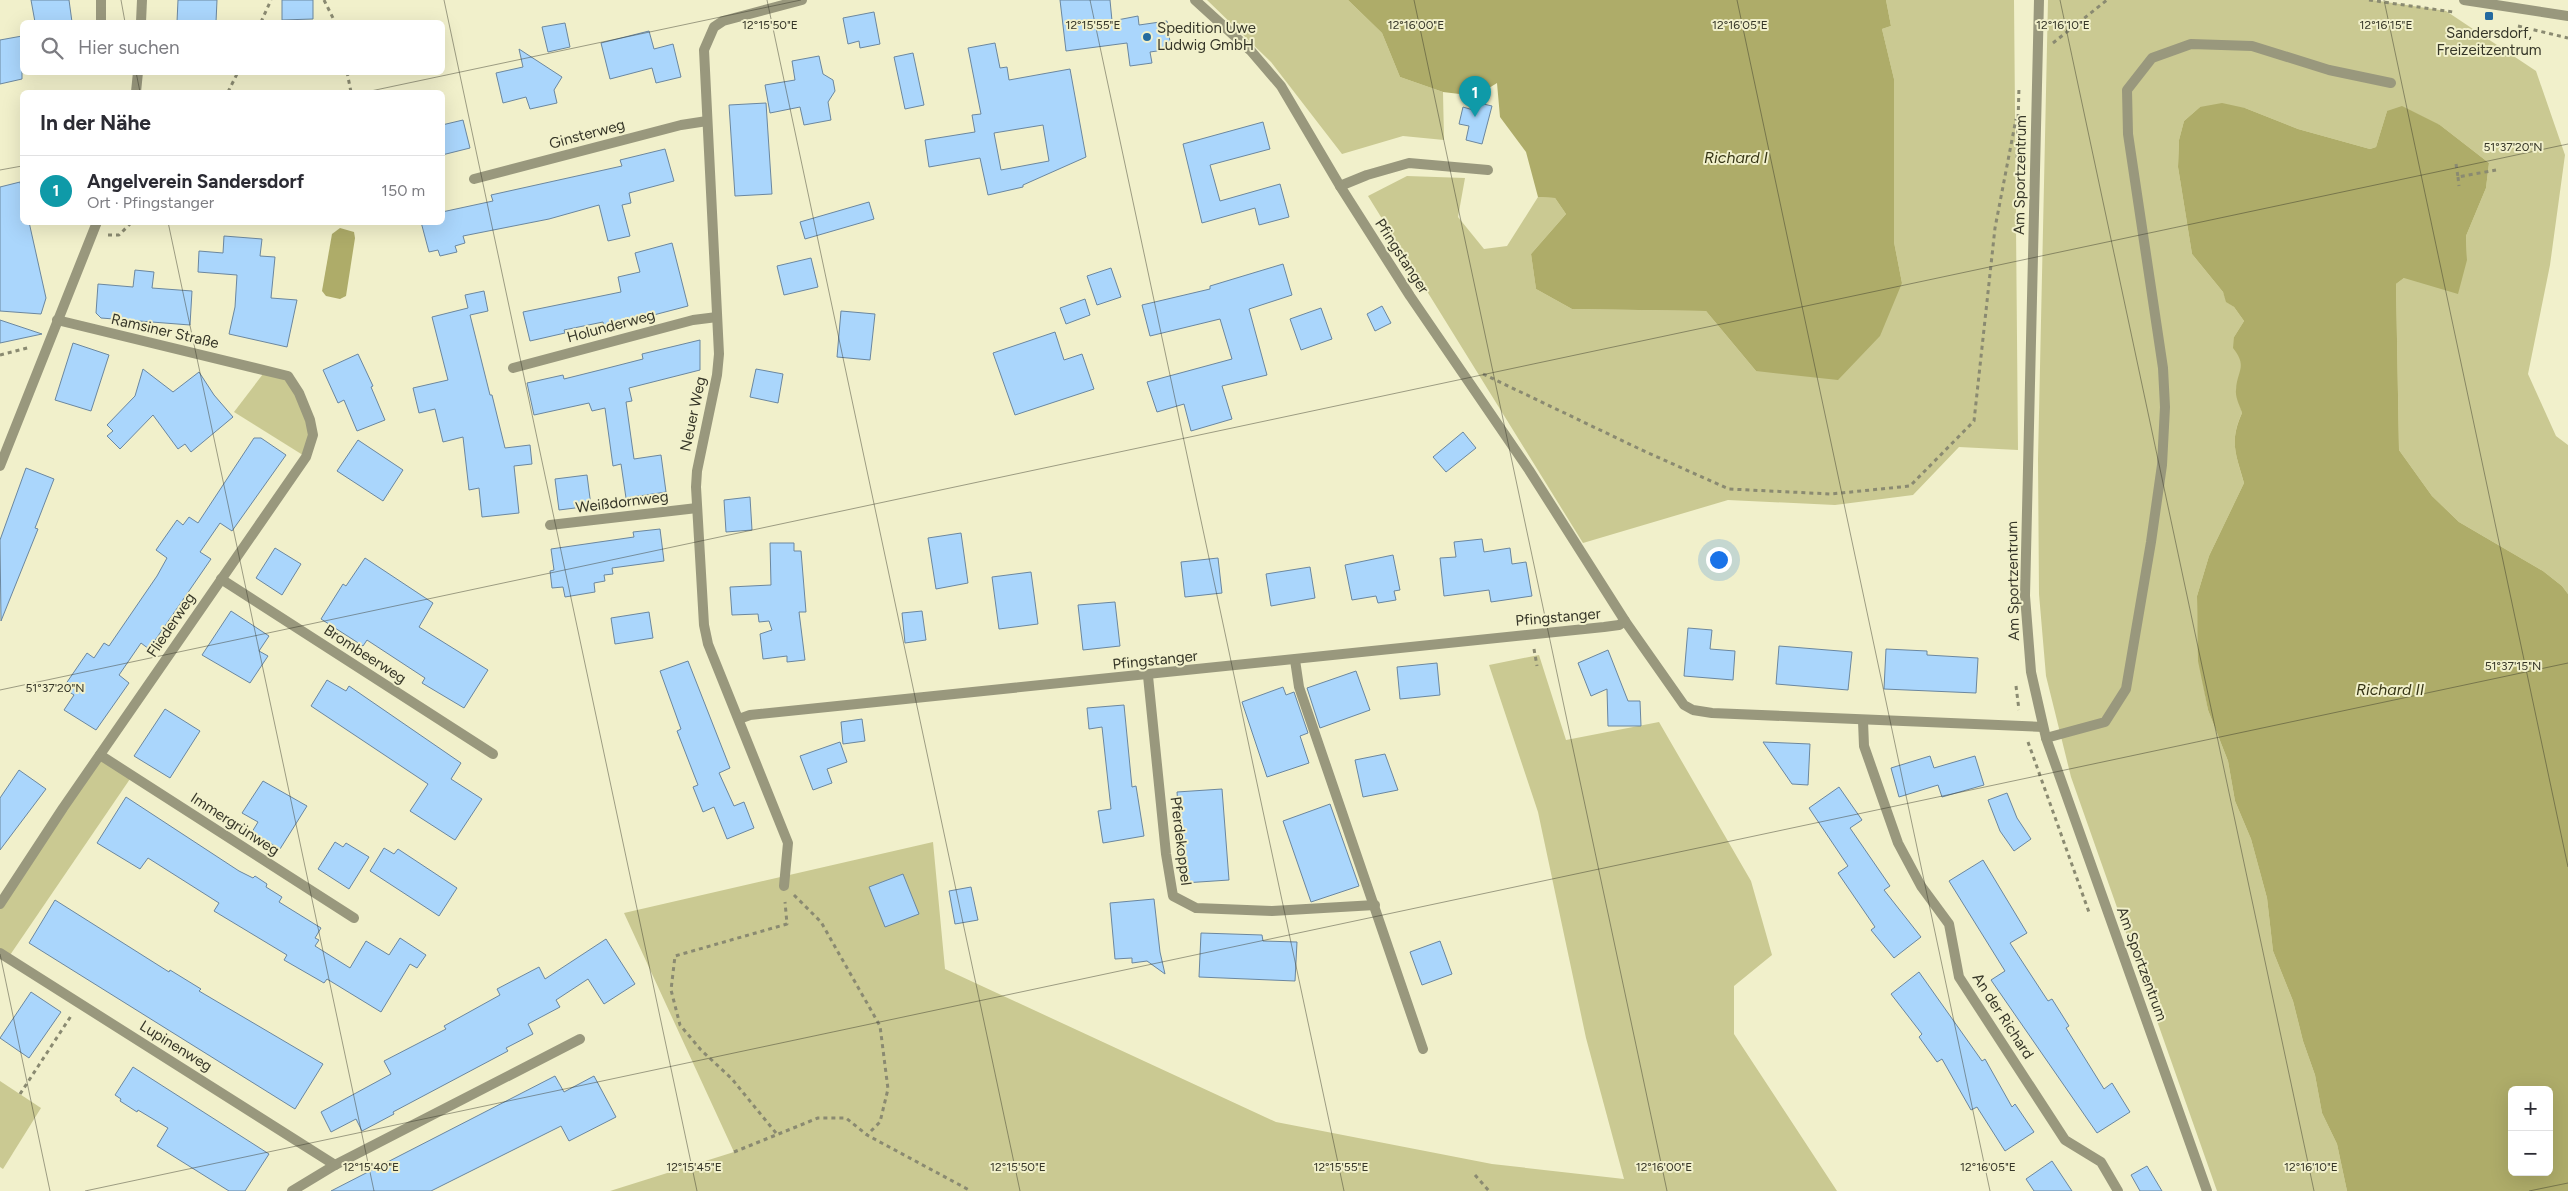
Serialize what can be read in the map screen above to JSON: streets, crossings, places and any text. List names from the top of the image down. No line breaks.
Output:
{"streets":{"street":["Ginsterweg","Am Sportzentrum","Pfingstanger","Holunderweg","Ramsiner Straße","Neuer Weg","Weißdornweg","Fliederweg","Brombeerweg","Immergrünweg","Pferdekoppel","An der Richard","Lupinenweg"]},"crossings":[["Ginsterweg","Neuer Weg"],["Pfingstanger","Neuer Weg"],["Pfingstanger","Pferdekoppel"],["Holunderweg","Neuer Weg"],["Ramsiner Straße","Fliederweg"],["Neuer Weg","Weißdornweg"],["Fliederweg","Brombeerweg"],["Fliederweg","Immergrünweg"]],"water":["Richard I","Richard II"],"places":{"transit":["Sandersdorf, Freizeitzentrum"],"other":["Spedition Uwe Ludwig GmbH"]},"page":{"search":"Hier suchen","pins":"1","heading":"In der Nähe","list":[{"mark":"1","name":"Angelverein Sandersdorf","note":"Ort · Pfingstanger","value":"150 m"}],"map_buttons":["+","−"]},"coordinates":["12°15'50\"E","12°15'55\"E","12°16'00\"E","12°16'05\"E","12°16'10\"E","12°16'15\"E","51°37'20\"N","51°37'15\"N","12°15'40\"E","12°15'45\"E"]}
